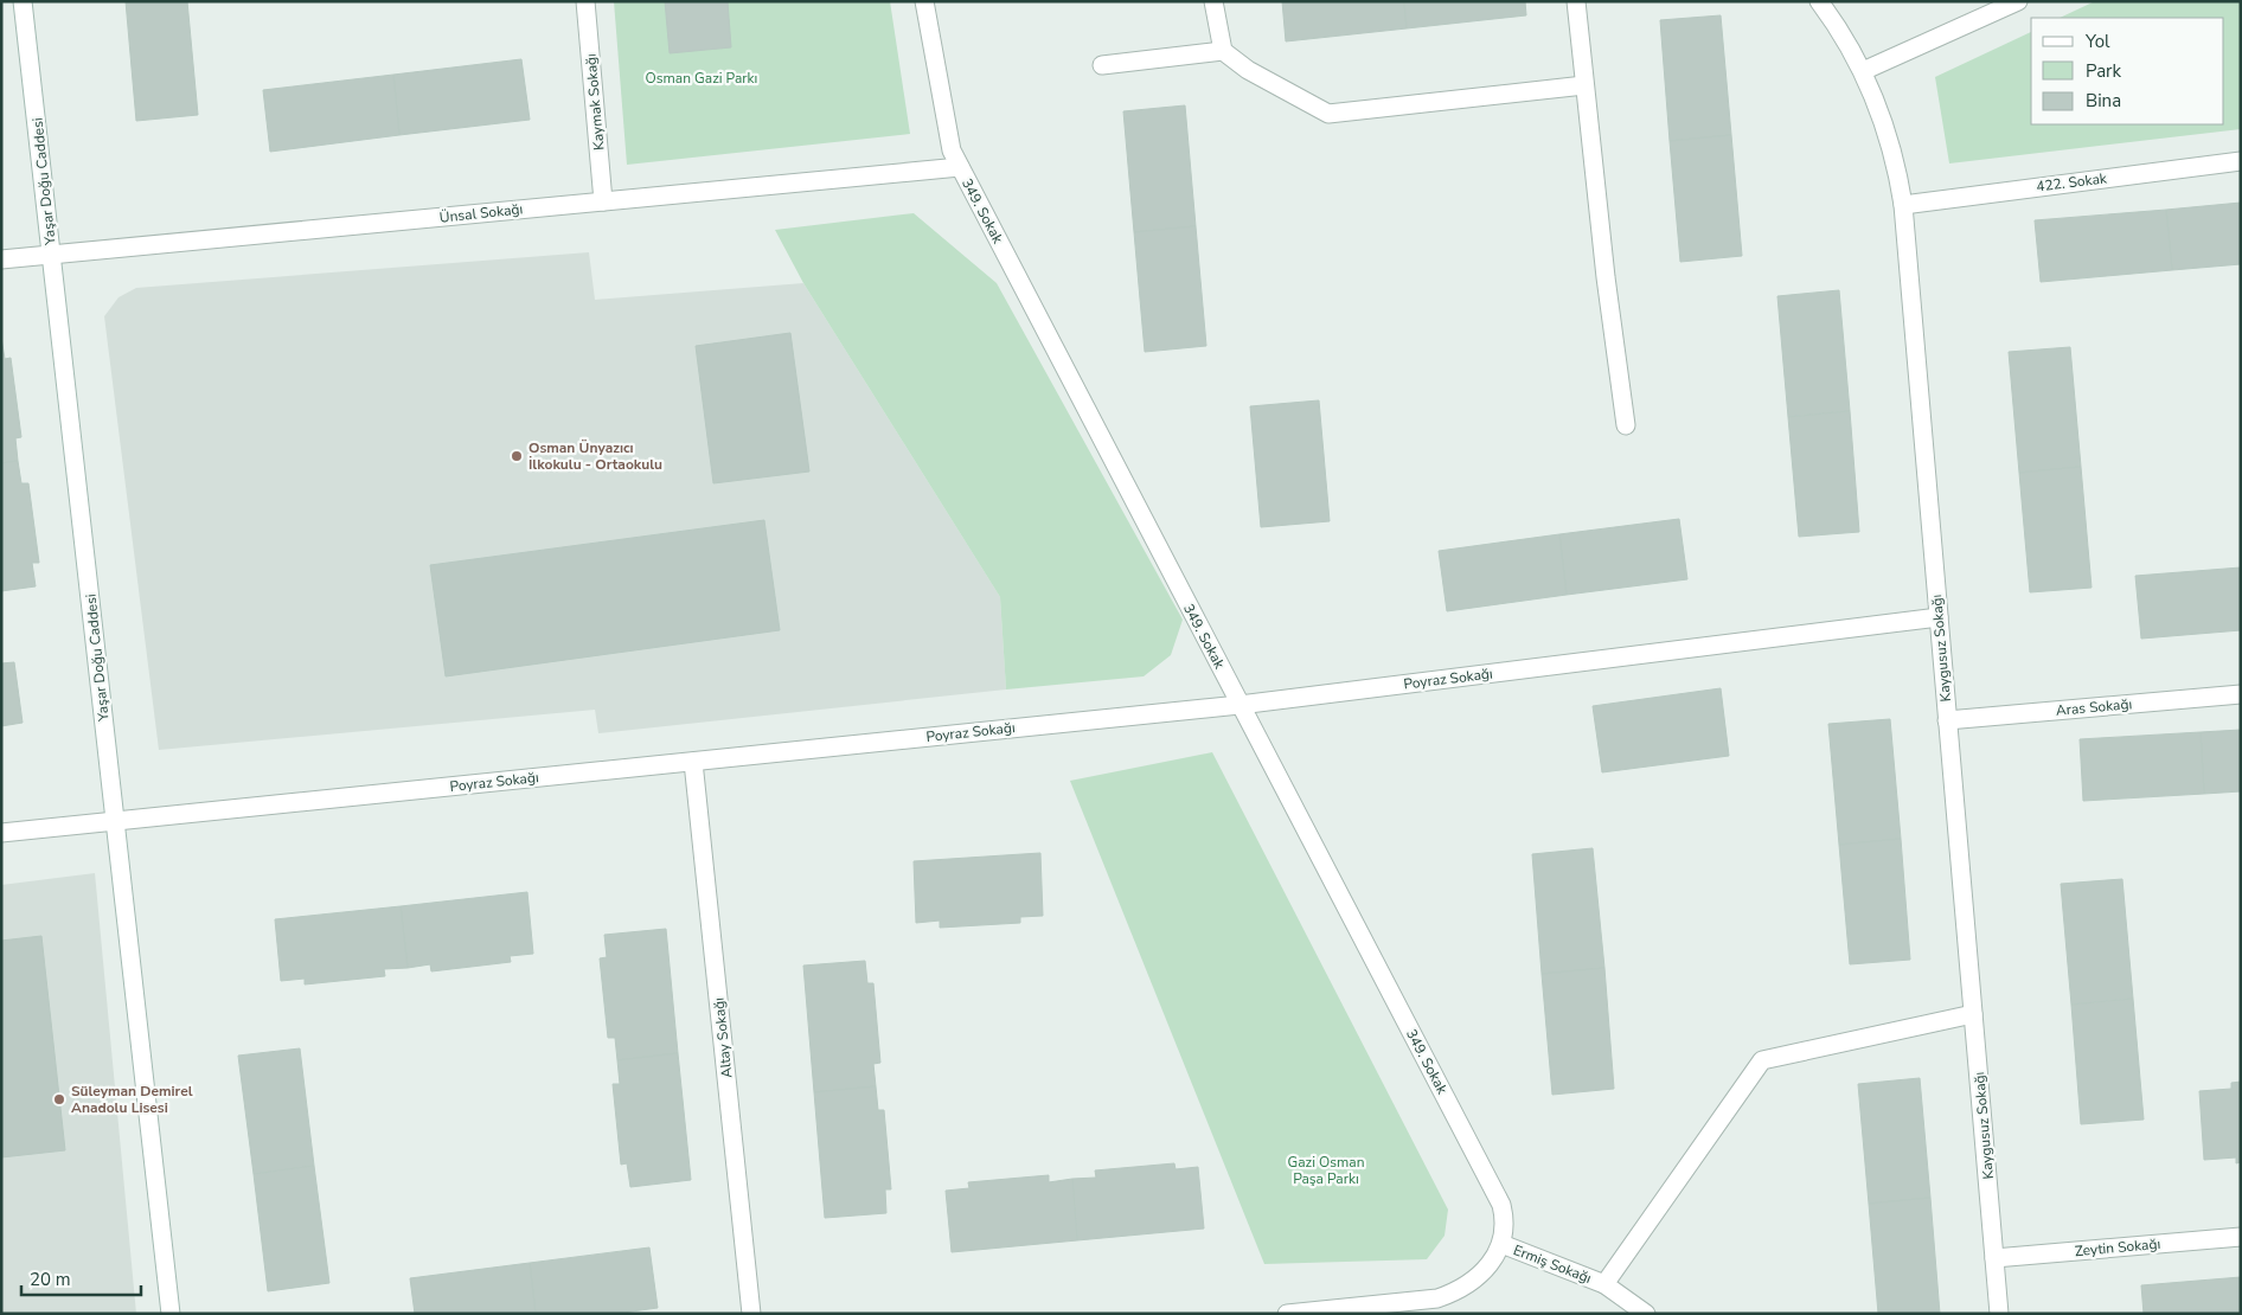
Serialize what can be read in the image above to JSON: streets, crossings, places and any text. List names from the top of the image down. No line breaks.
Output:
{"streets":{"street":["Kaymak Sokağı","Yaşar Doğu Caddesi","422. Sokak","349. Sokak","Ünsal Sokağı","Kaygusuz Sokağı","Poyraz Sokağı","Aras Sokağı","Altay Sokağı","Zeytin Sokağı","Ermiş Sokağı"]},"crossings":[["Kaymak Sokağı","Ünsal Sokağı"],["Yaşar Doğu Caddesi","Ünsal Sokağı"],["Yaşar Doğu Caddesi","Poyraz Sokağı"],["422. Sokak","Kaygusuz Sokağı"],["349. Sokak","Ünsal Sokağı"],["349. Sokak","Poyraz Sokağı"],["349. Sokak","Ermiş Sokağı"],["Kaygusuz Sokağı","Poyraz Sokağı"],["Kaygusuz Sokağı","Aras Sokağı"],["Kaygusuz Sokağı","Zeytin Sokağı"],["Poyraz Sokağı","Altay Sokağı"]],"parks":["Osman Gazi Parkı","Gazi Osman Paşa Parkı"],"places":["Osman Ünyazıcı İlkokulu - Ortaokulu","Süleyman Demirel Anadolu Lisesi"],"legend":["Yol","Park","Bina"],"scale_bar":"20 m"}
